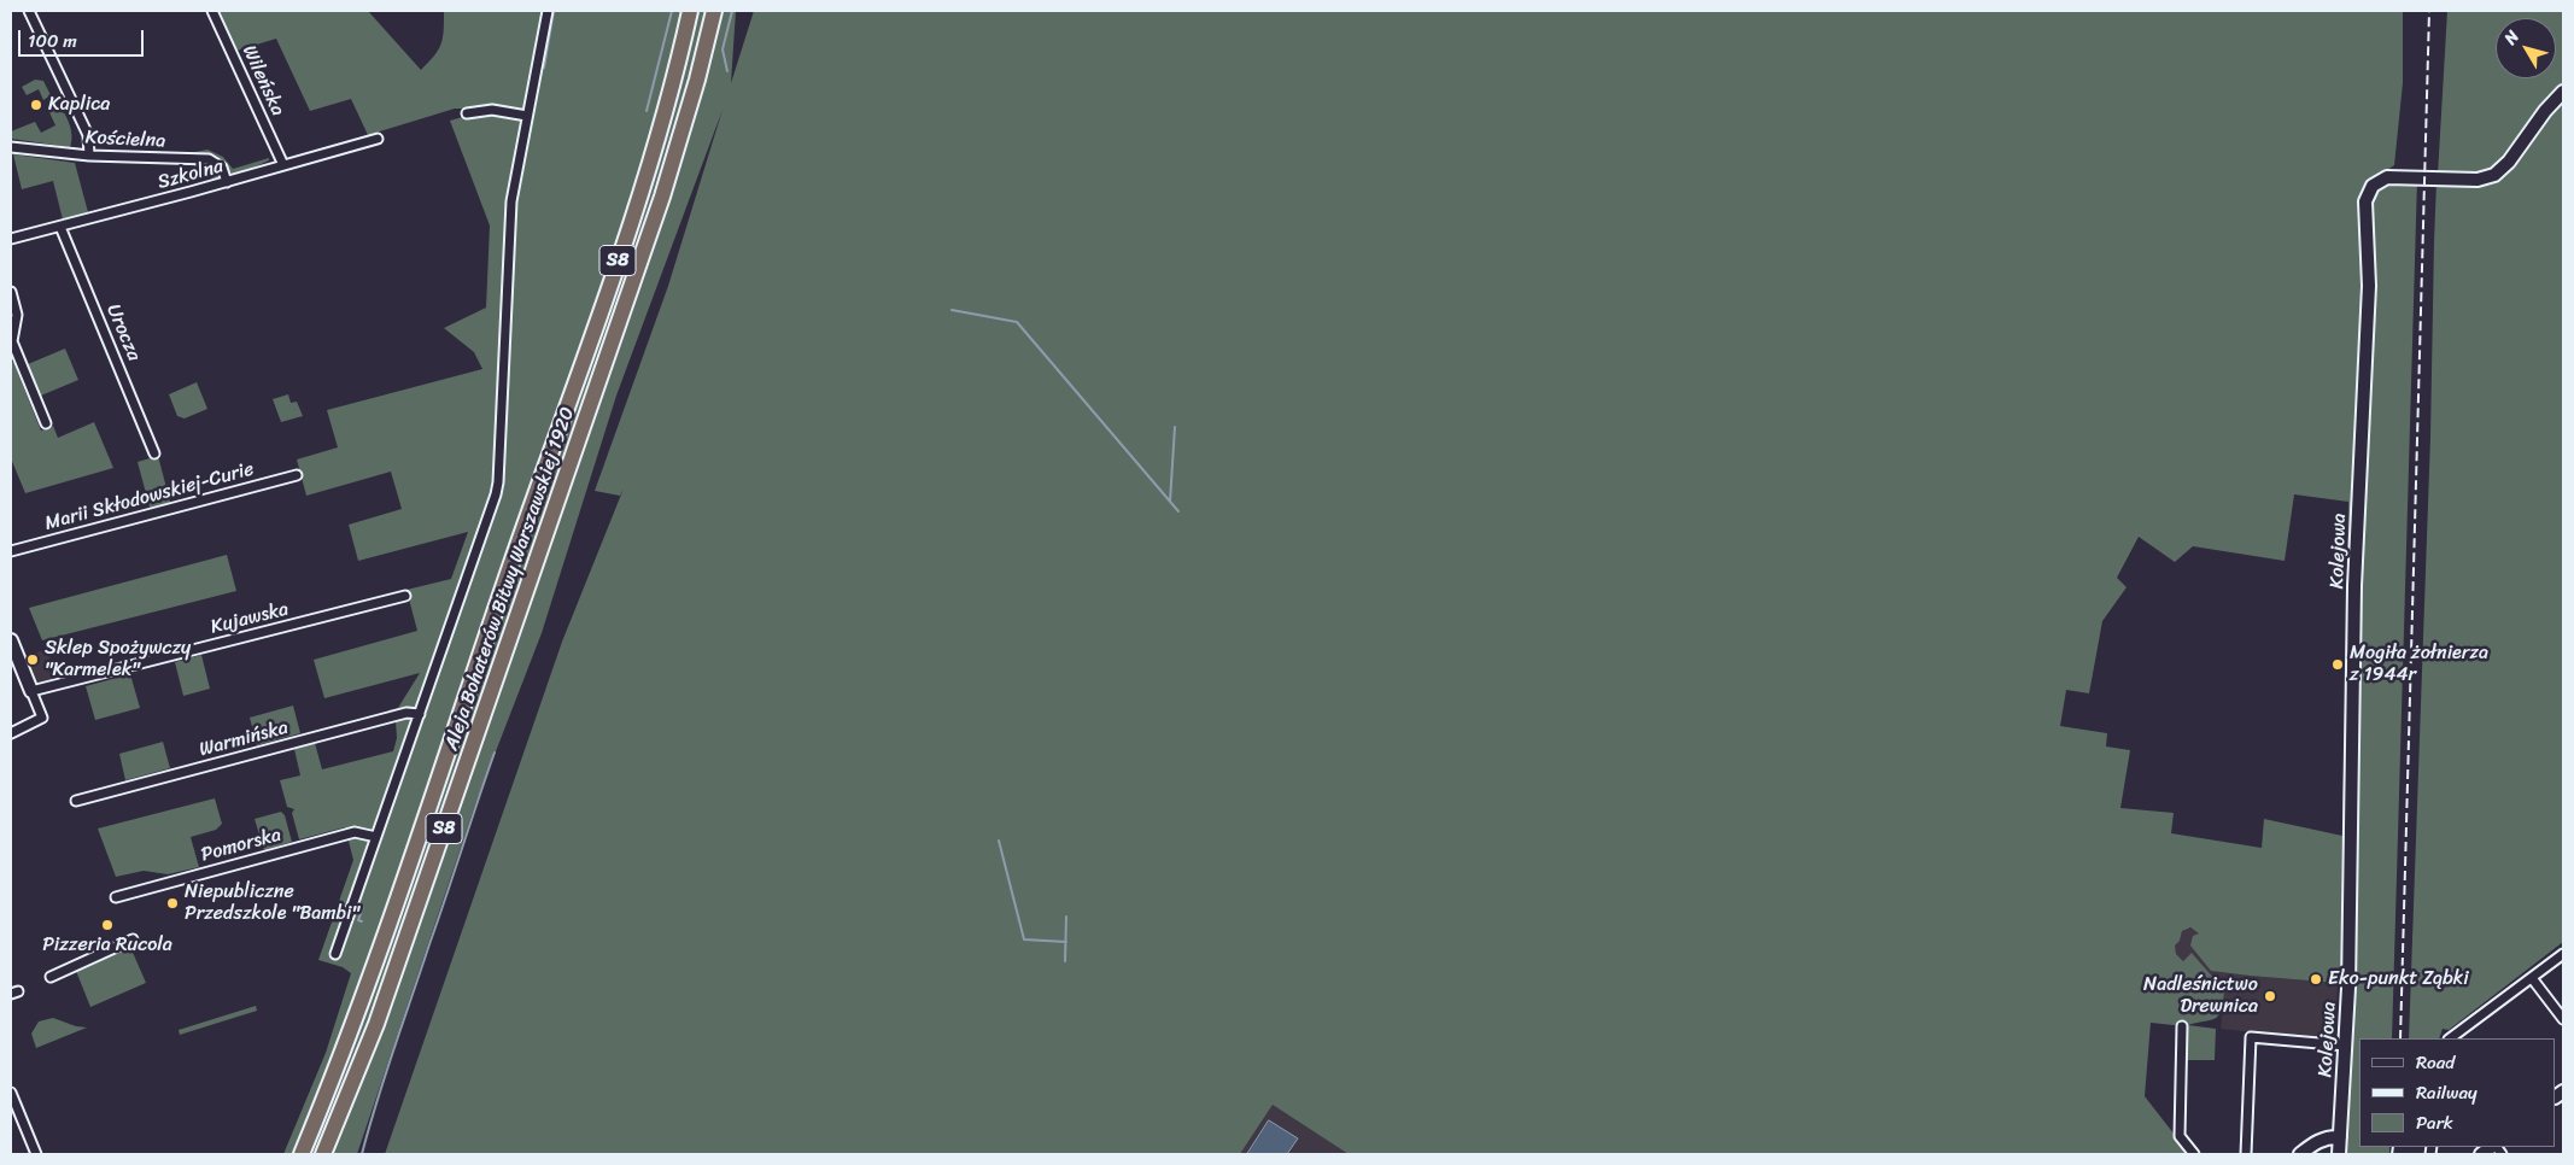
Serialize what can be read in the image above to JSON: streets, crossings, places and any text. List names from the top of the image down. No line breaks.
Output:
{"streets":{"highway":["S8","Aleja Bohaterów Bitwy Warszawskiej 1920"],"street":["Wileńska","Kościelna","Szkolna","Urocza","Marii Skłodowskiej-Curie","Kolejowa","Kujawska","Warmińska","Pomorska"]},"crossings":[["Wileńska","Szkolna"],["Kościelna","Szkolna"],["Szkolna","Urocza"]],"places":["Kaplica","Sklep Spożywczy \"Karmelek\"","Mogiła żołnierza z 1944r","Niepubliczne Przedszkole \"Bambi\"","Pizzeria Rucola","Eko-punkt Ząbki","Nadleśnictwo Drewnica"],"legend":["Road","Railway","Park"],"scale_bar":"100 m","north":"top left"}
